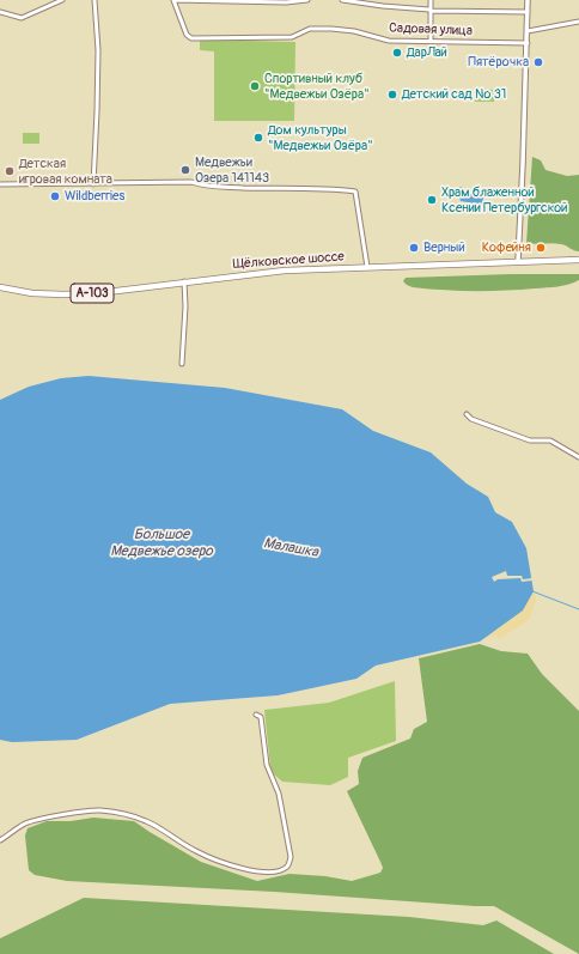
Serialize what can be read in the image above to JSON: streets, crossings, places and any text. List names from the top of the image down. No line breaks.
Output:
{"streets":{"main road":["Щёлковское шоссе","А-103"],"street":["Садовая улица"]},"water":["Большое Медвежье озеро","Малашка"],"places":["ДарЛай","Пятёрочка","Спортивный клуб \"Медвежьи Озёра\"","Детский сад № 31","Дом культуры \"Медвежьи Озёра\"","Медвежьи Озера 141143","Детская игровая комната","Wildberries","Храм блаженной Ксении Петербургской","Верный","Кофейня"]}
